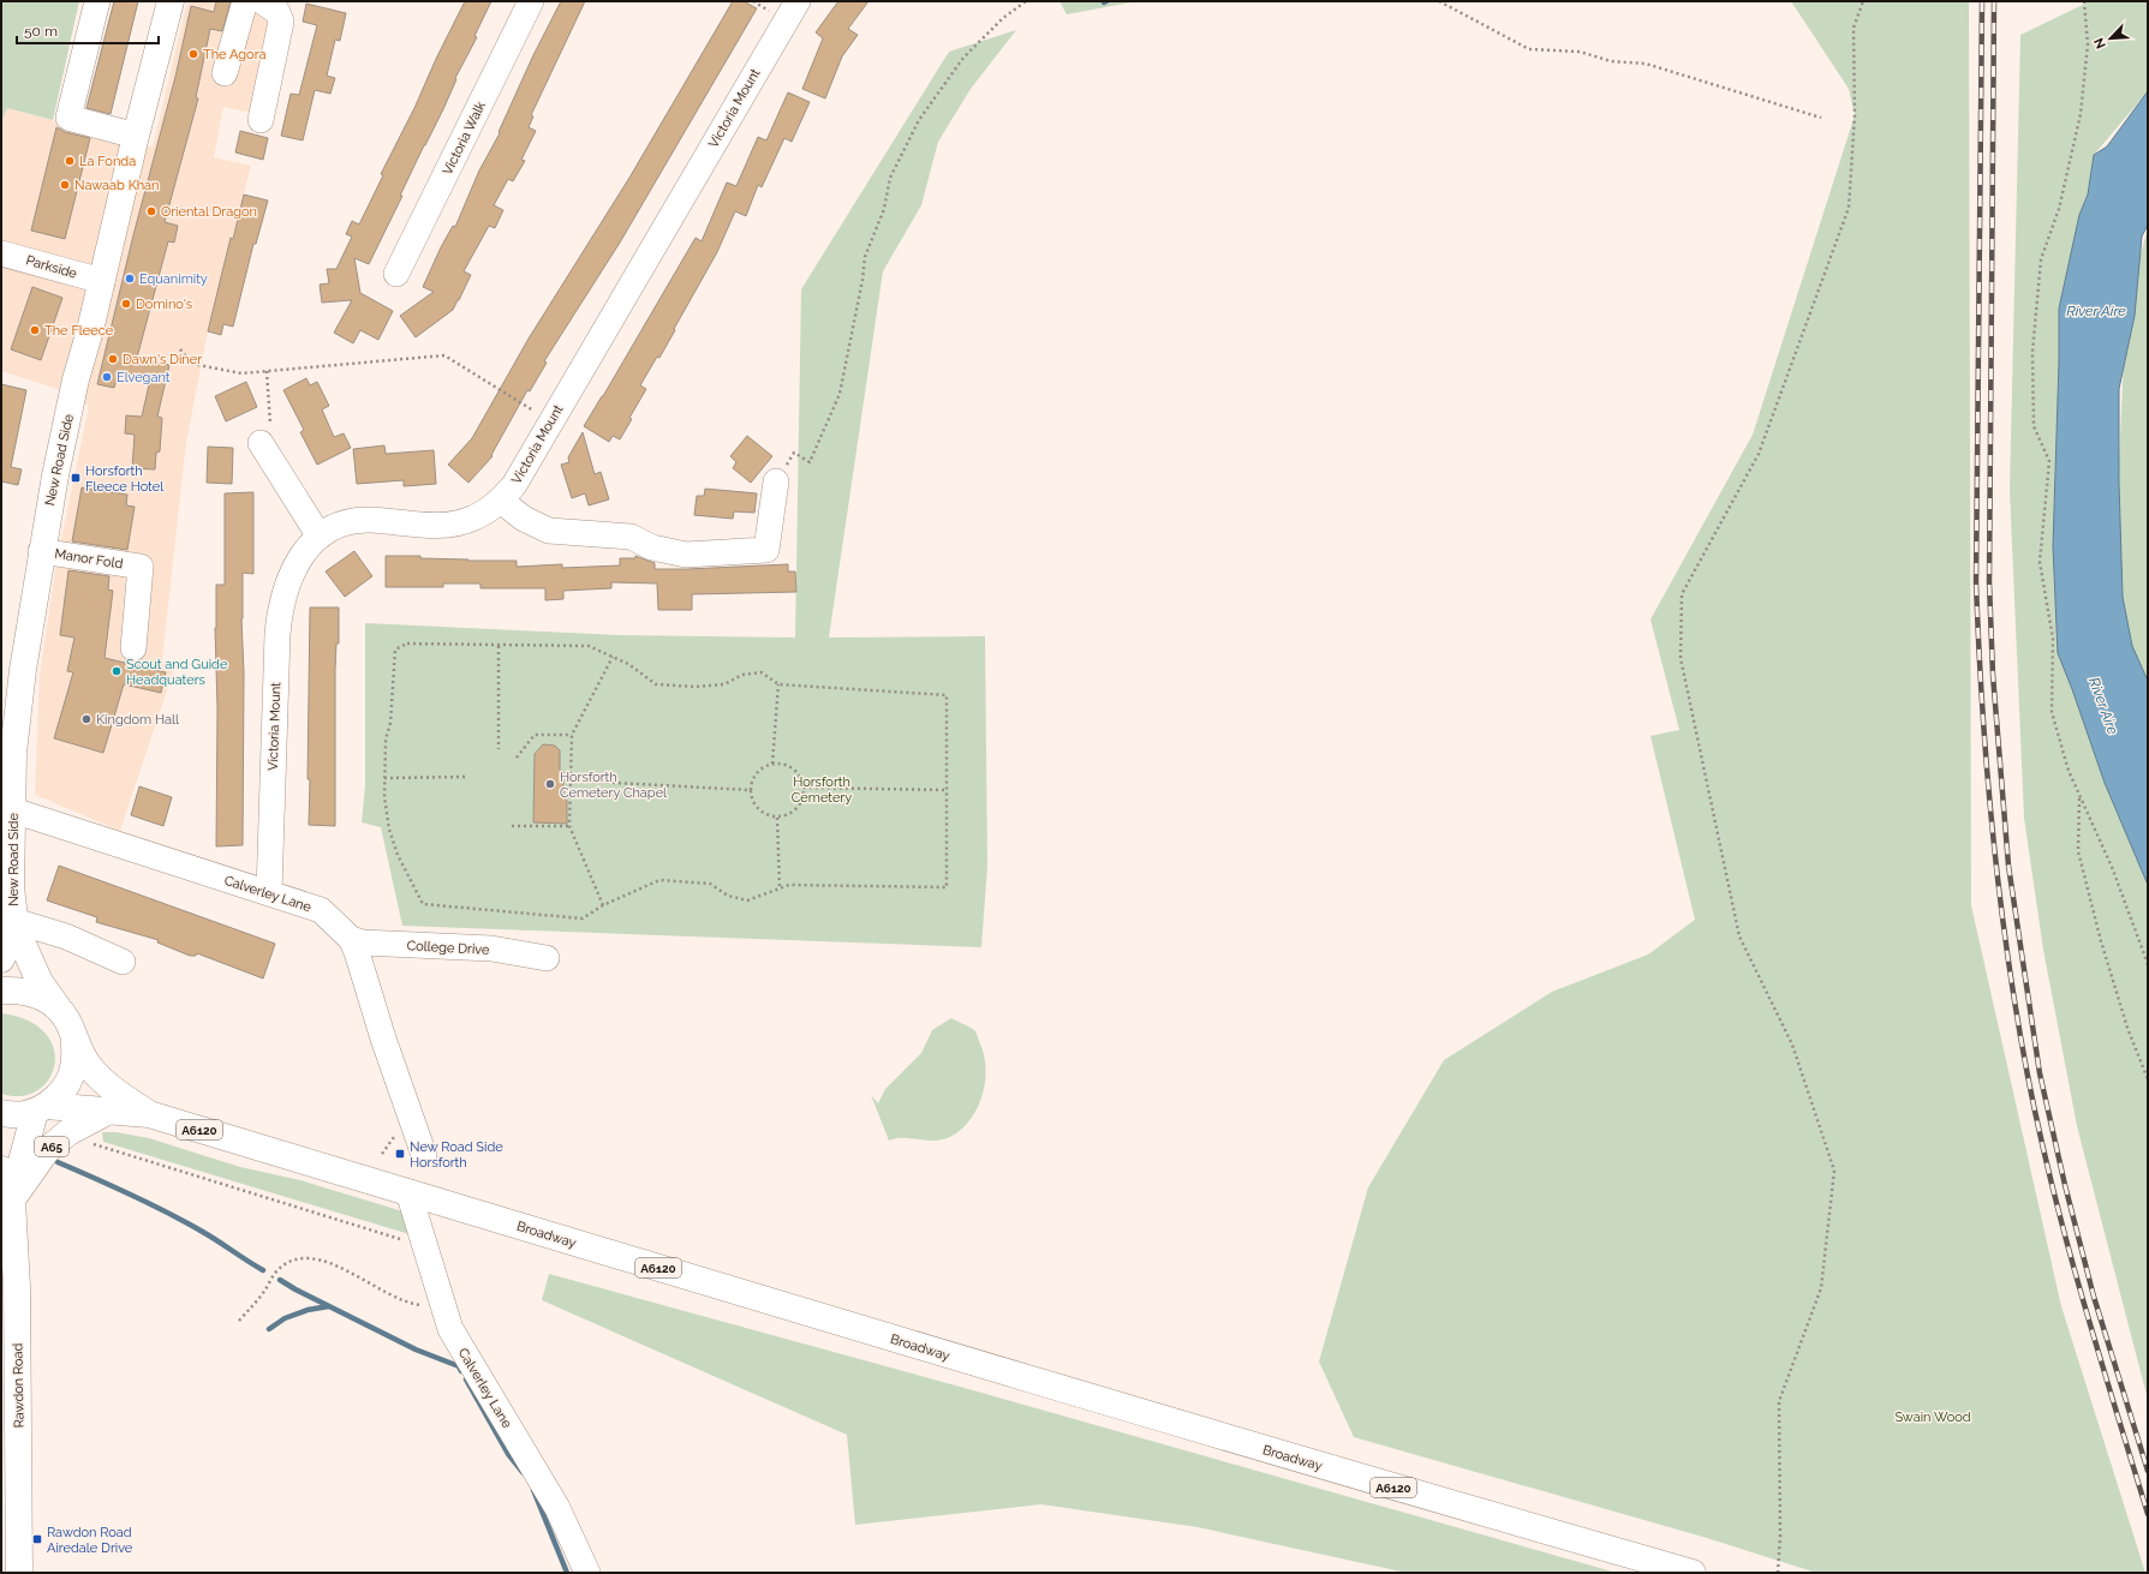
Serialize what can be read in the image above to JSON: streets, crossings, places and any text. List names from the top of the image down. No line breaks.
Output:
{"streets":{"main road":["New Road Side","A6120","A65","Broadway","Rawdon Road"],"street":["Victoria Mount","Victoria Walk","Parkside","Manor Fold","Calverley Lane","College Drive"]},"crossings":[["Victoria Mount","Calverley Lane"],["Parkside","New Road Side"],["New Road Side","Manor Fold"],["New Road Side","Calverley Lane"],["New Road Side","A6120"],["Calverley Lane","College Drive"],["Calverley Lane","Broadway"],["A6120","A65"],["A6120","Broadway"],["A6120","Rawdon Road"],["A65","Rawdon Road"]],"water":["River Aire"],"parks":["Horsforth Cemetery","Swain Wood"],"places":{"other":["The Agora","La Fonda","Nawaab Khan","Oriental Dragon","Equanimity","Domino's","The Fleece","Dawn's Diner","Elvegant","Scout and Guide Headquaters","Kingdom Hall","Horsforth Cemetery Chapel"],"transit":["Horsforth Fleece Hotel","New Road Side Horsforth","Rawdon Road Airedale Drive"]},"scale_bar":"50 m","north":"bottom left"}
